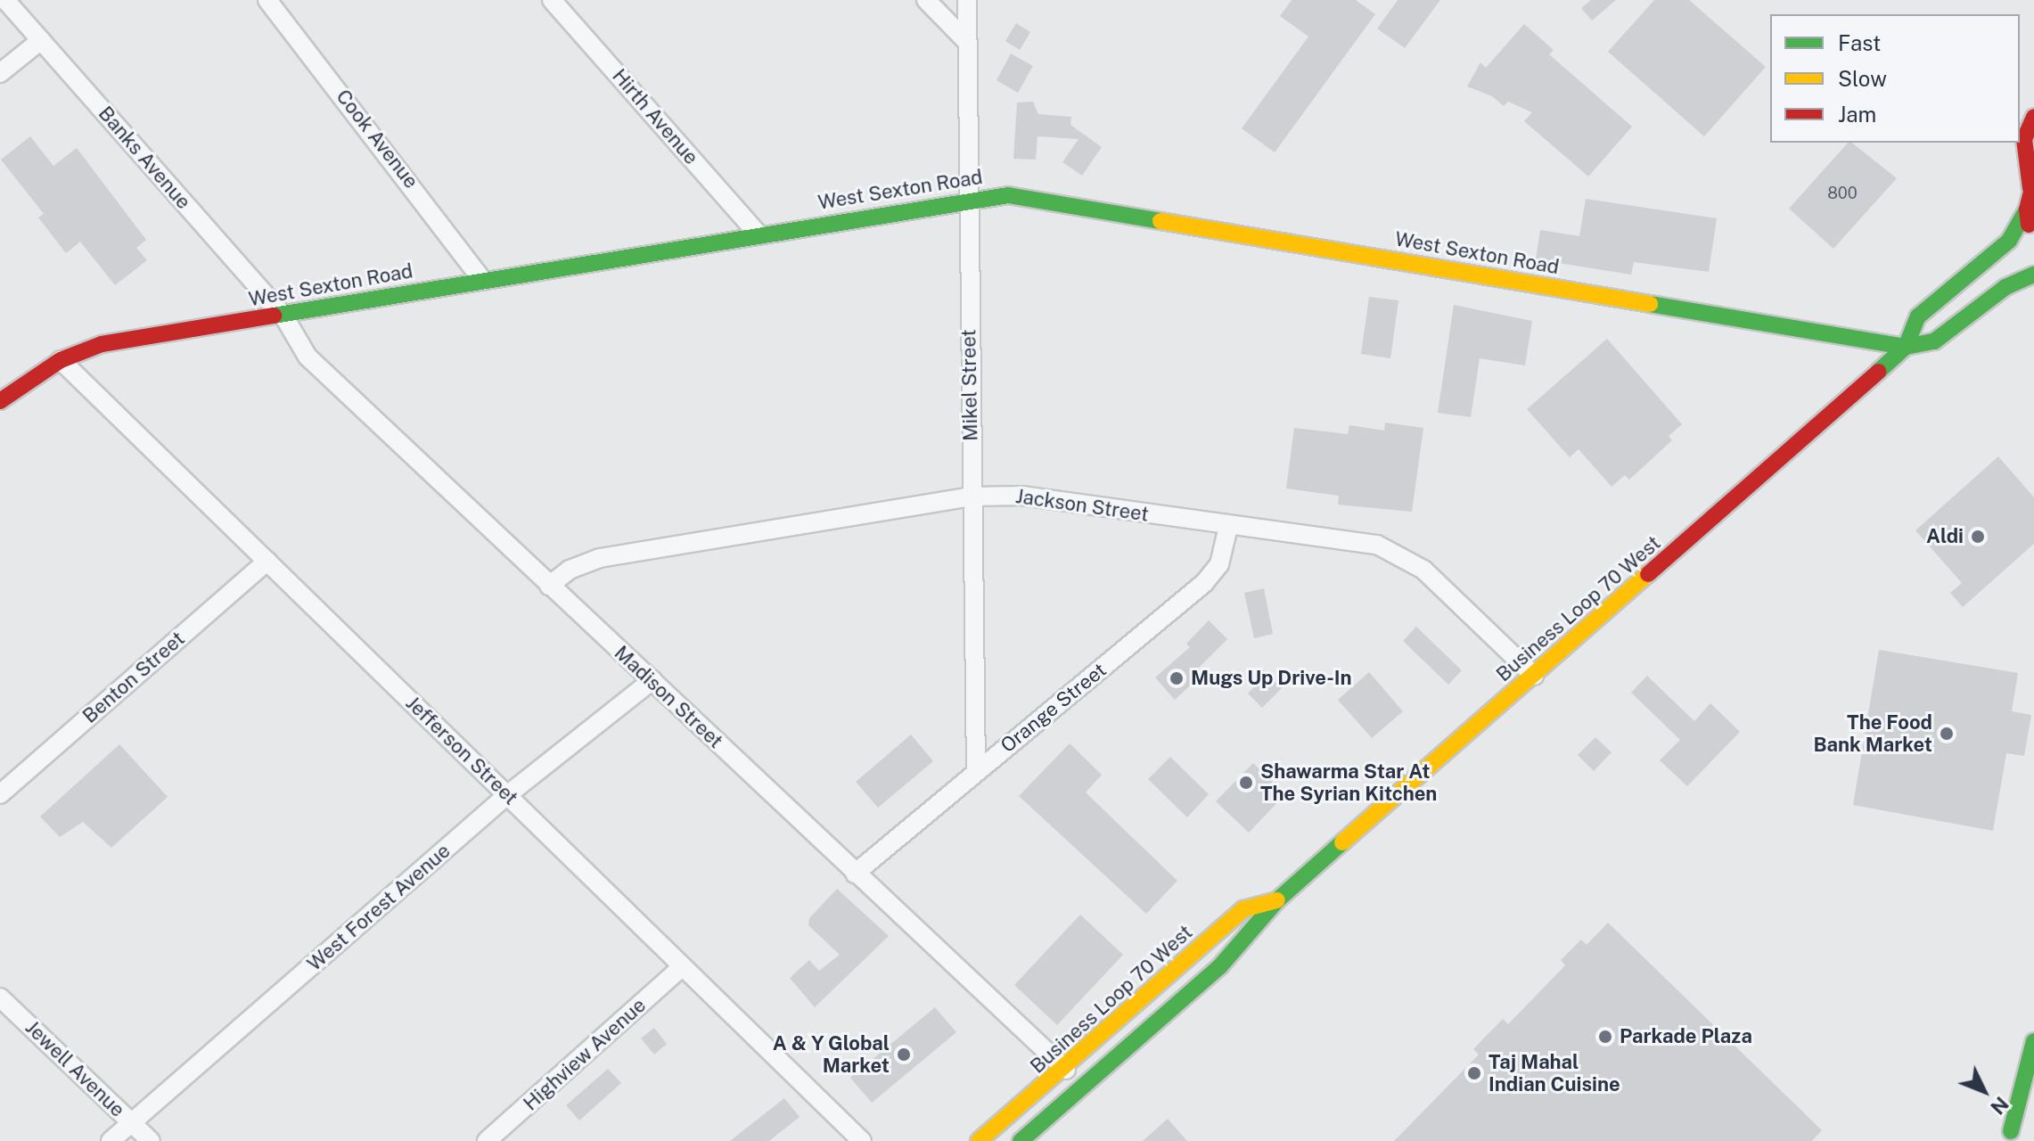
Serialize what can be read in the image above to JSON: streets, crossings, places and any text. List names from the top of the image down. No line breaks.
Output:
{"streets":{"main road":["West Sexton Road","Business Loop 70 West"],"street":["Hirth Avenue","Cook Avenue","Banks Avenue","Mikel Street","Jackson Street","Benton Street","Madison Street","Orange Street","Jefferson Street","West Forest Avenue","Highview Avenue","Jewell Avenue"]},"crossings":[["Hirth Avenue","West Sexton Road"],["Cook Avenue","West Sexton Road"],["Banks Avenue","West Sexton Road"],["Banks Avenue","Madison Street"],["West Sexton Road","Mikel Street"],["West Sexton Road","Business Loop 70 West"],["West Sexton Road","Madison Street"],["West Sexton Road","Jefferson Street"],["Mikel Street","Jackson Street"],["Mikel Street","Orange Street"],["Jackson Street","Business Loop 70 West"],["Jackson Street","Madison Street"],["Jackson Street","Orange Street"],["Business Loop 70 West","Madison Street"],["Benton Street","Jefferson Street"],["Madison Street","Orange Street"],["Madison Street","West Forest Avenue"],["Jefferson Street","West Forest Avenue"],["Jefferson Street","Highview Avenue"],["West Forest Avenue","Jewell Avenue"]],"places":["Aldi","Mugs Up Drive-In","The Food Bank Market","Shawarma Star At The Syrian Kitchen","Parkade Plaza","A & Y Global Market","Taj Mahal Indian Cuisine"],"house_numbers":["800"],"legend":["Fast","Slow","Jam"],"north":"bottom right"}
